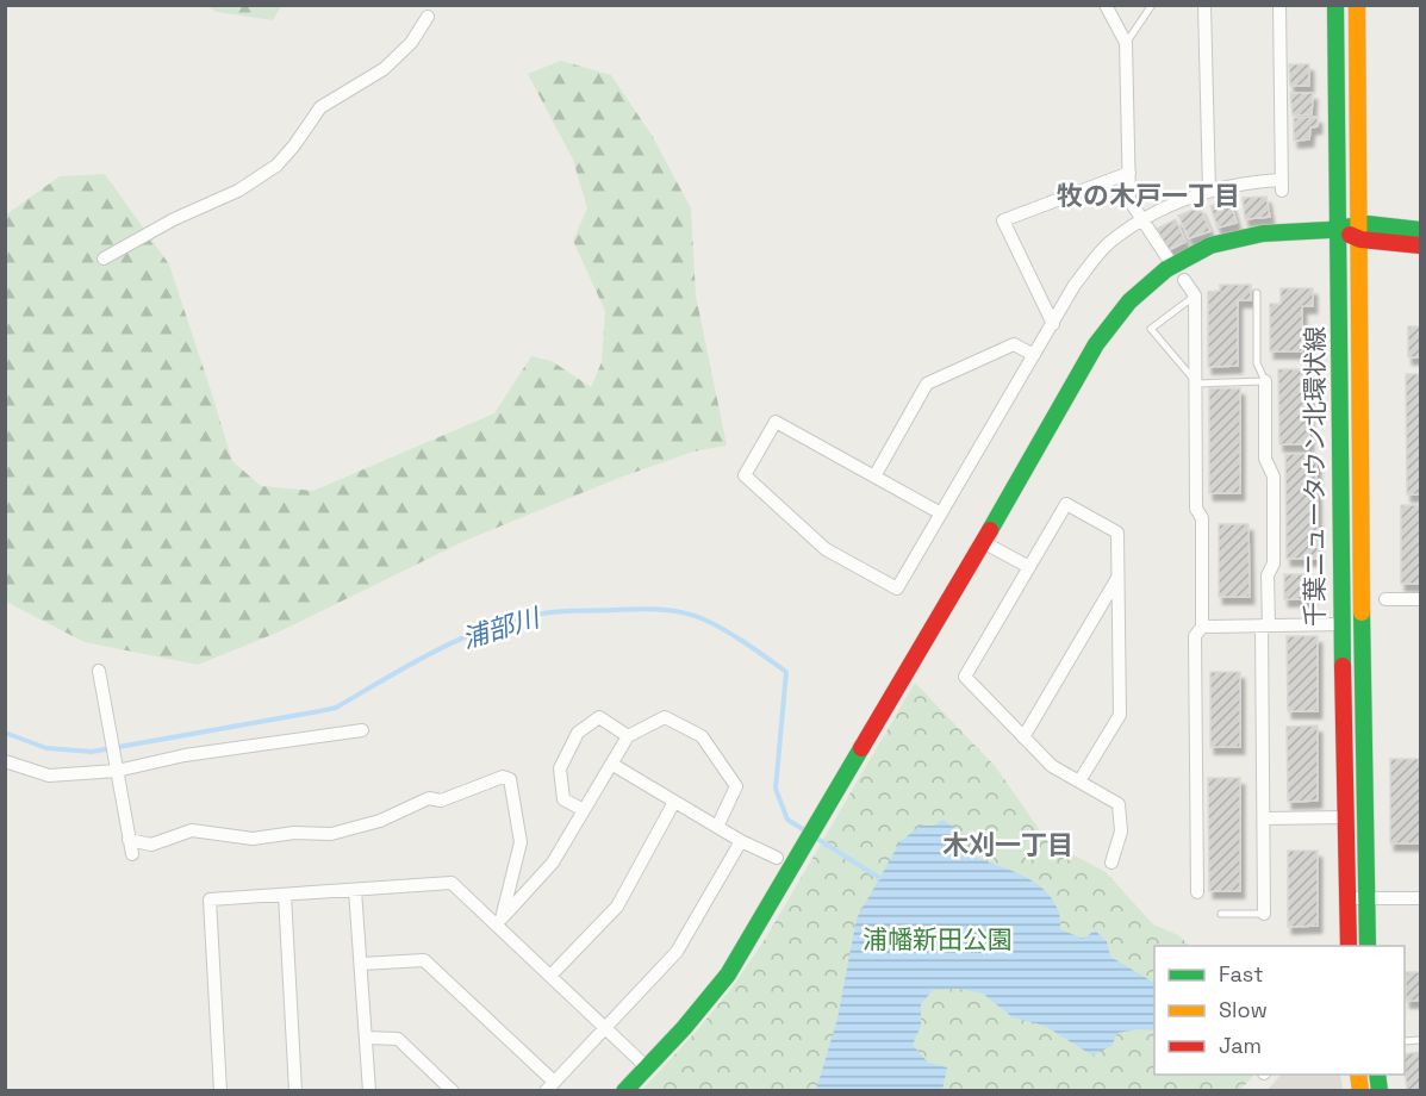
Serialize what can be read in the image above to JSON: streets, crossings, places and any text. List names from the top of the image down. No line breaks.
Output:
{"streets":{"main road":["千葉ニュータウン北環状線"]},"districts":["牧の木戸一丁目","木刈一丁目"],"water":["浦部川"],"parks":["浦幡新田公園"],"legend":["Fast","Slow","Jam"]}
